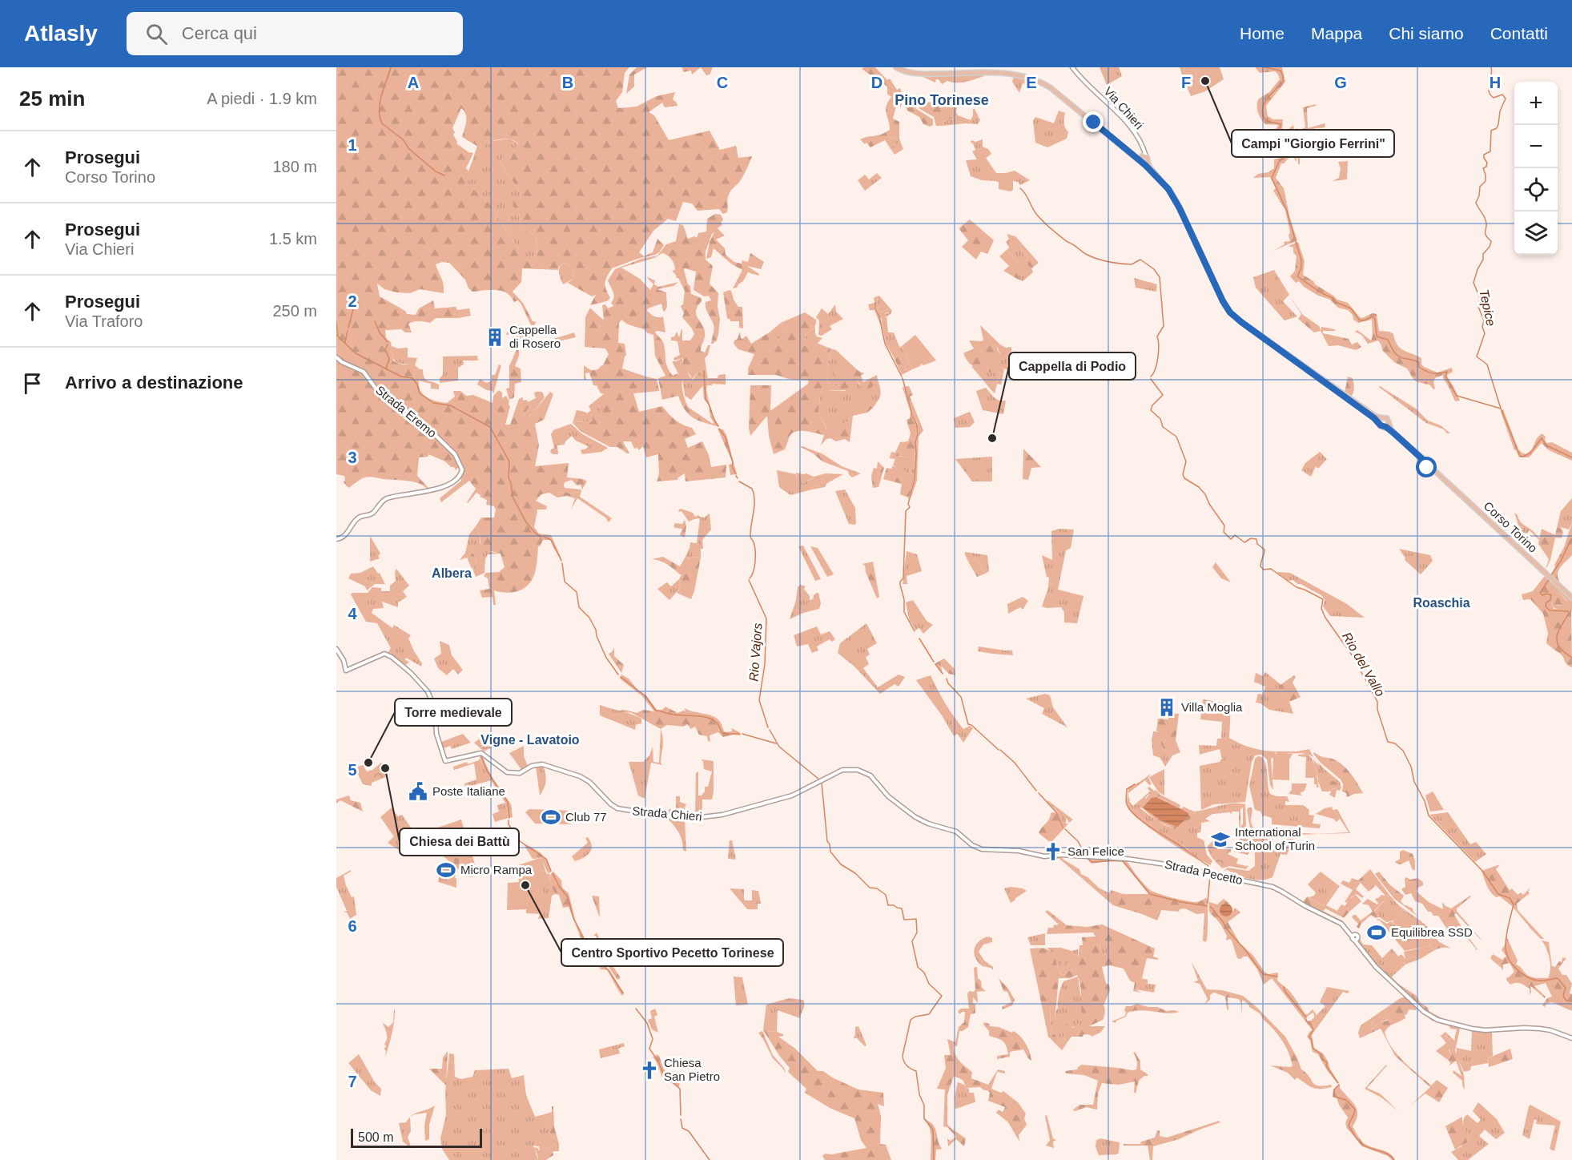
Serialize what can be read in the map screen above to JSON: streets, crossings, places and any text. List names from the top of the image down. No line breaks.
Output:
{"streets":{"main road":["Via Chieri","Strada Eremo","Corso Torino","Strada Chieri","Strada Pecetto"]},"crossings":[["Via Chieri","Corso Torino"],["Strada Chieri","Strada Pecetto"]],"districts":["Pino Torinese","Albera","Roaschia","Vigne - Lavatoio"],"water":["Tepice","Rio Vajors","Rio del Vallo"],"places":{"other":["Campi \"Giorgio Ferrini\"","Cappella di Podio","Torre medievale","Chiesa dei Battù","Centro Sportivo Pecetto Torinese"],"building":["Cappella di Rosero","Villa Moglia"],"public building":["Poste Italiane"],"sports":["Club 77","Micro Rampa","Equilibrea SSD"],"school or university":["International School of Turin"],"church":["San Felice","Chiesa San Pietro"]},"scale_bar":"500 m","page":{"header":"Atlasly","search":"Cerca qui","nav":["Home","Mappa","Chi siamo","Contatti"],"heading":["25 min","A piedi · 1.9 km"],"map_buttons":["+","−"],"list":[["Prosegui","Corso Torino","180 m"],["Prosegui","Via Chieri","1.5 km"],["Prosegui","Via Traforo","250 m"],"Arrivo a destinazione"],"scale":"500 m"},"grid":{"columns":["A","B","C","D","E","F","G","H"],"rows":["1","2","3","4","5","6","7"]}}
